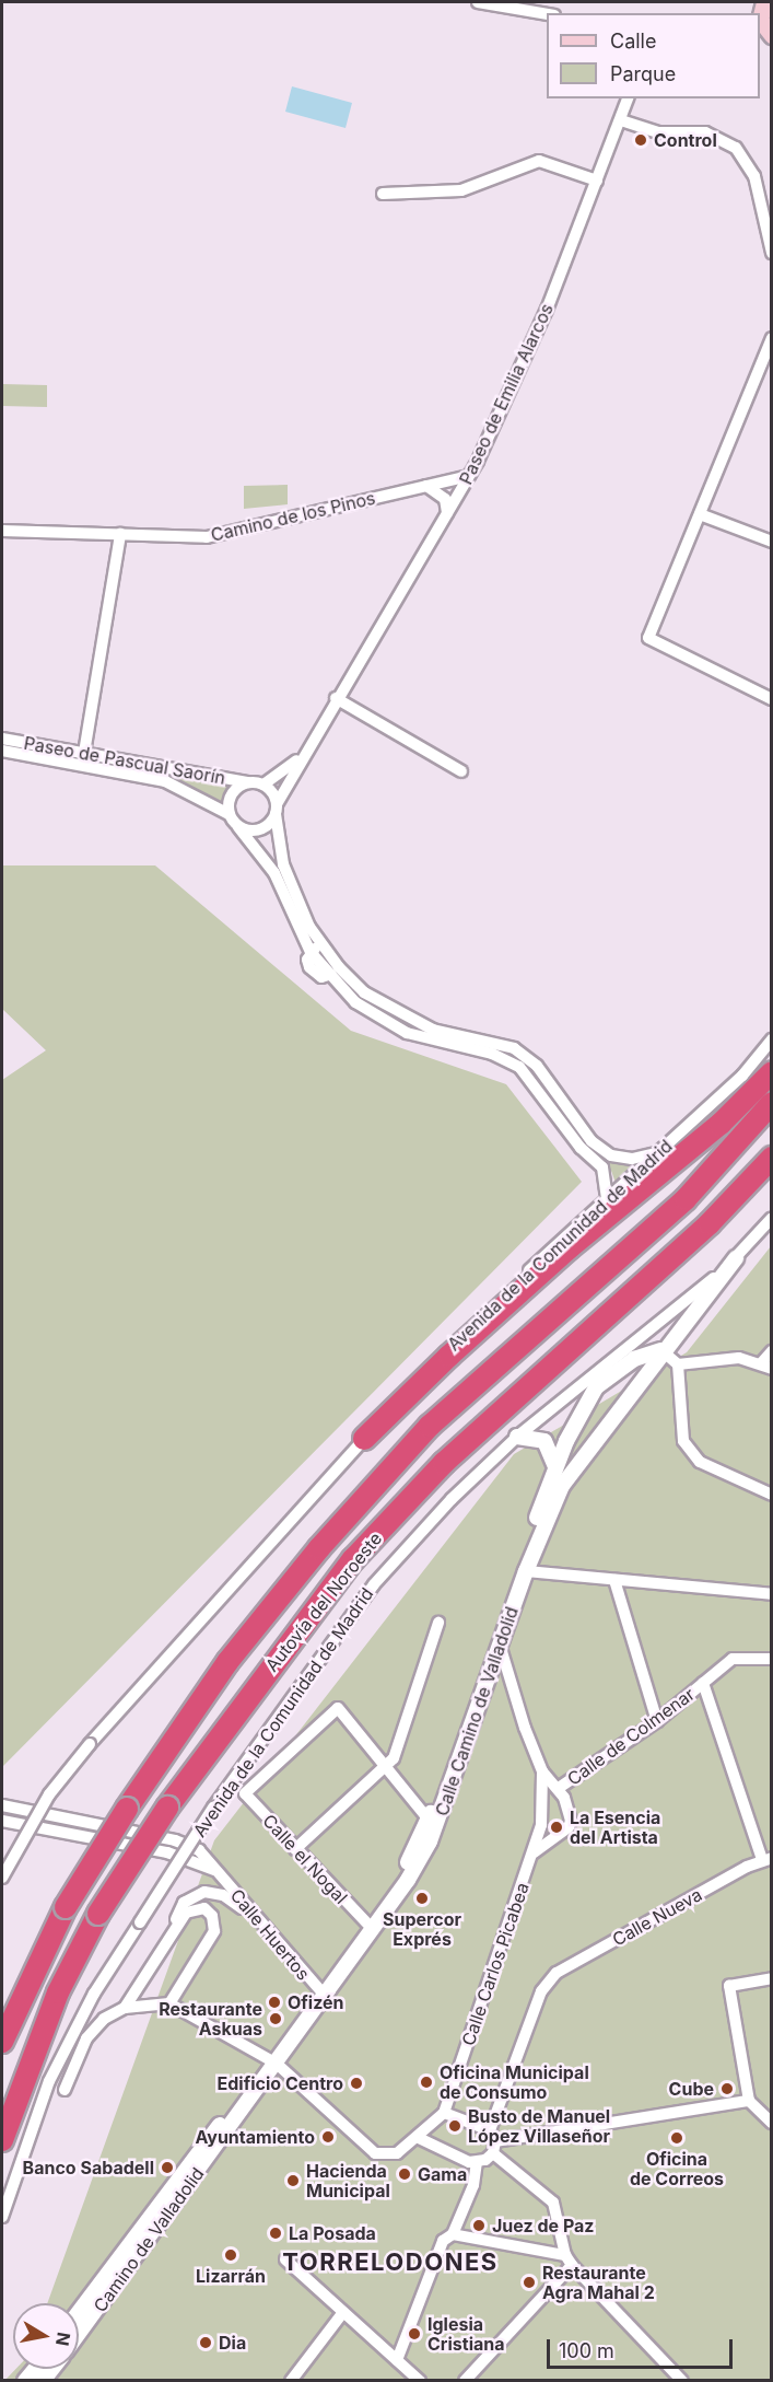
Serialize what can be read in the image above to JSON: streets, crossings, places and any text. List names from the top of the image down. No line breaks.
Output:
{"streets":{"highway":["Autovía del Noroeste"],"street":["Paseo de Emilia Alarcos","Camino de los Pinos","Paseo de Pascual Saorín","Avenida de la Comunidad de Madrid","Calle Camino de Valladolid","Calle de Colmenar","Calle el Nogal","Calle Nueva","Calle Huertos","Calle Carlos Picabea","Camino de Valladolid"]},"crossings":[["Paseo de Emilia Alarcos","Camino de los Pinos"],["Paseo de Emilia Alarcos","Paseo de Pascual Saorín"],["Avenida de la Comunidad de Madrid","Calle Camino de Valladolid"],["Calle Camino de Valladolid","Calle el Nogal"],["Calle Camino de Valladolid","Calle Huertos"],["Calle Camino de Valladolid","Camino de Valladolid"],["Calle Huertos","Camino de Valladolid"]],"districts":["TORRELODONES"],"places":["Control","La Esencia del Artista","Supercor Exprés","Ofizén","Restaurante Askuas","Oficina Municipal de Consumo","Edificio Centro","Cube","Busto de Manuel López Villaseñor","Ayuntamiento","Oficina de Correos","Banco Sabadell","Gama","Hacienda Municipal","Juez de Paz","La Posada","Lizarrán","Restaurante Agra Mahal 2","Iglesia Cristiana","Dia"],"legend":["Calle","Parque"],"scale_bar":"100 m","north":"right"}
